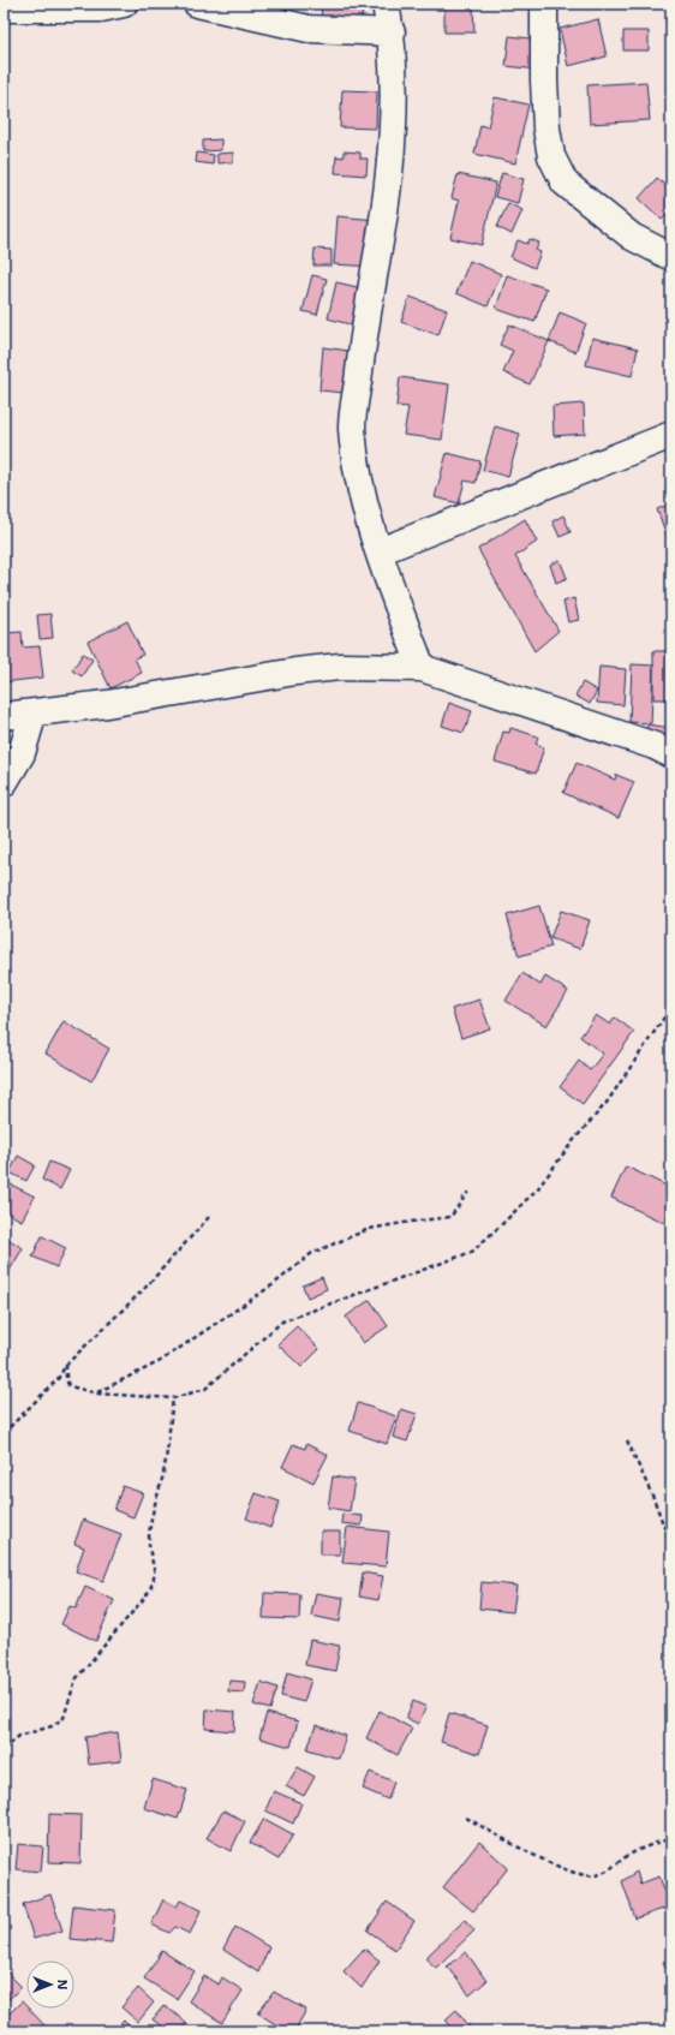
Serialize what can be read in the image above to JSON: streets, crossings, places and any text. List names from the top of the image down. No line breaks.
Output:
{"north":"right"}
